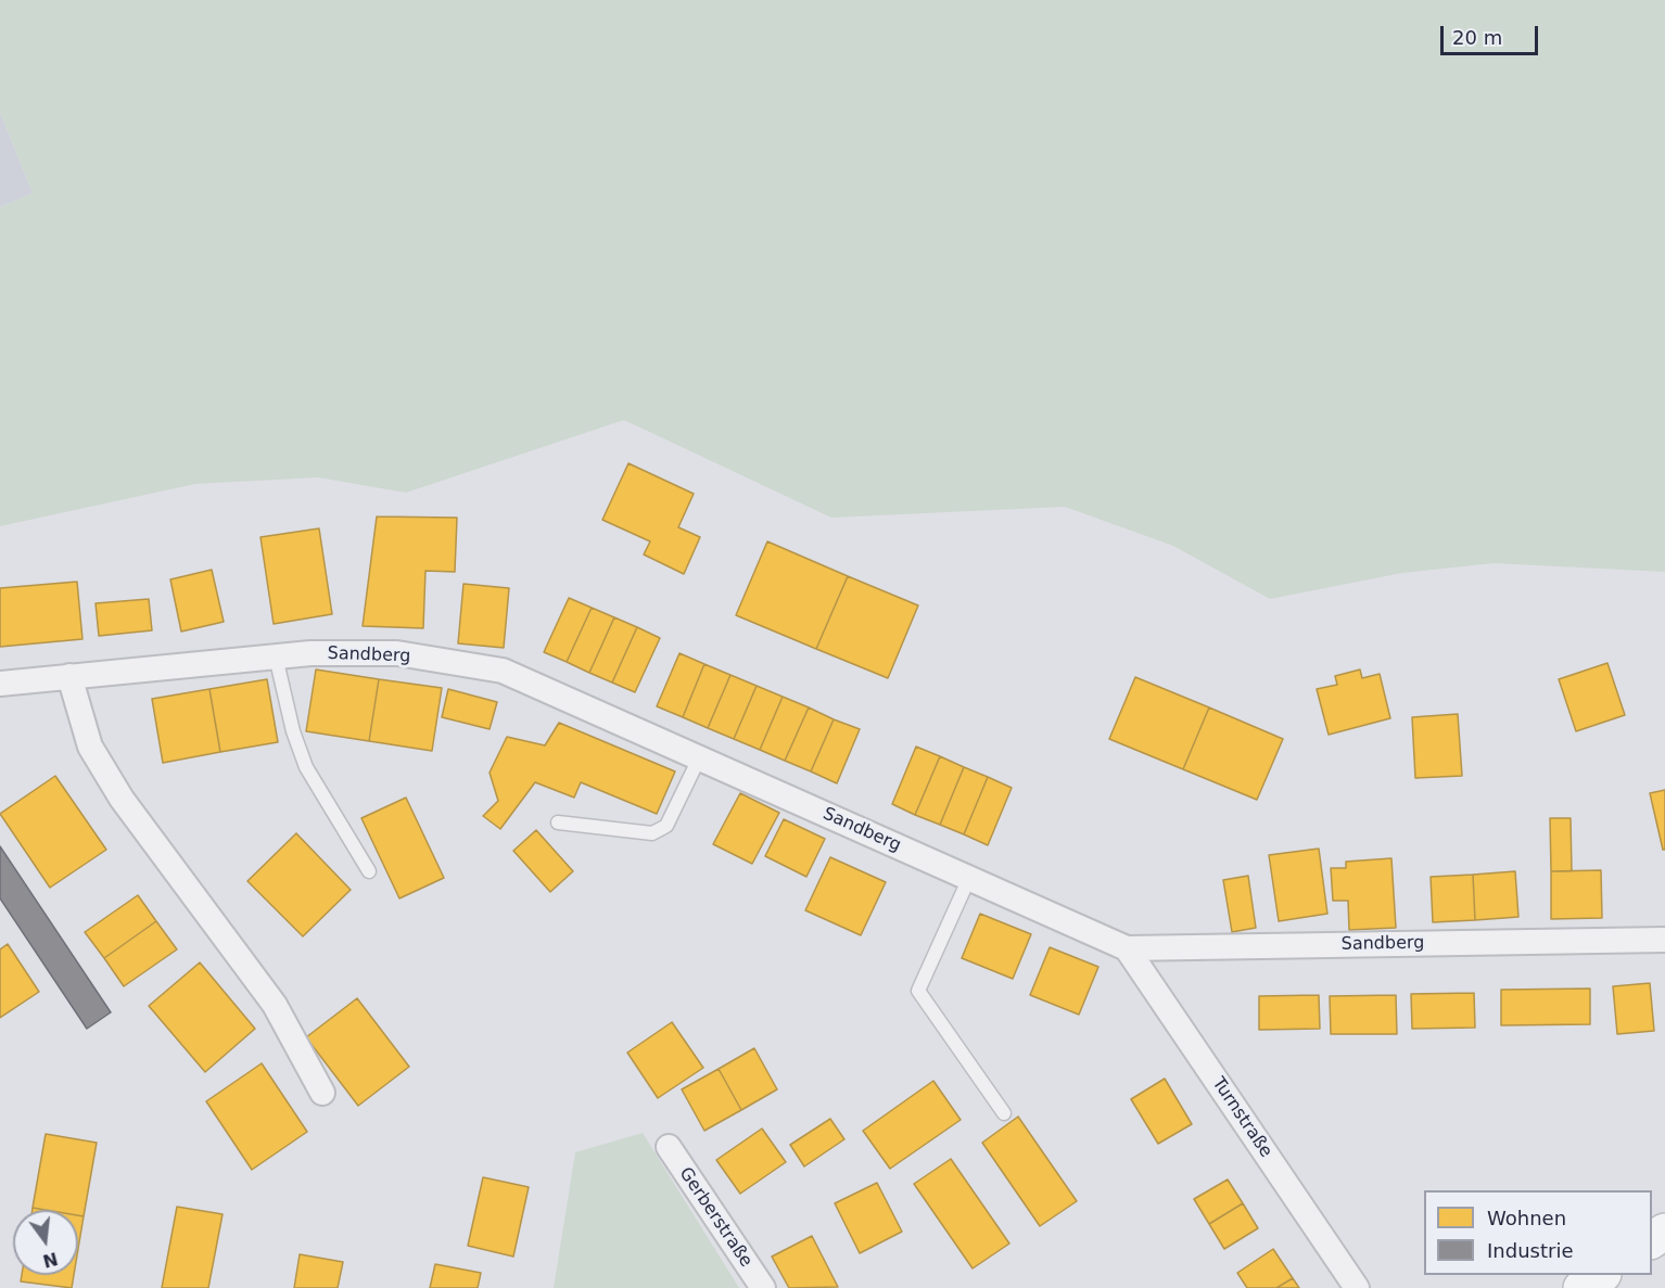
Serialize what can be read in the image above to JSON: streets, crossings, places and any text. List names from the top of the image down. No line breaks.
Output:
{"streets":{"street":["Sandberg","Turnstraße","Gerberstraße"]},"crossings":[["Sandberg","Turnstraße"]],"legend":["Wohnen","Industrie"],"scale_bar":"20 m","north":"bottom"}
